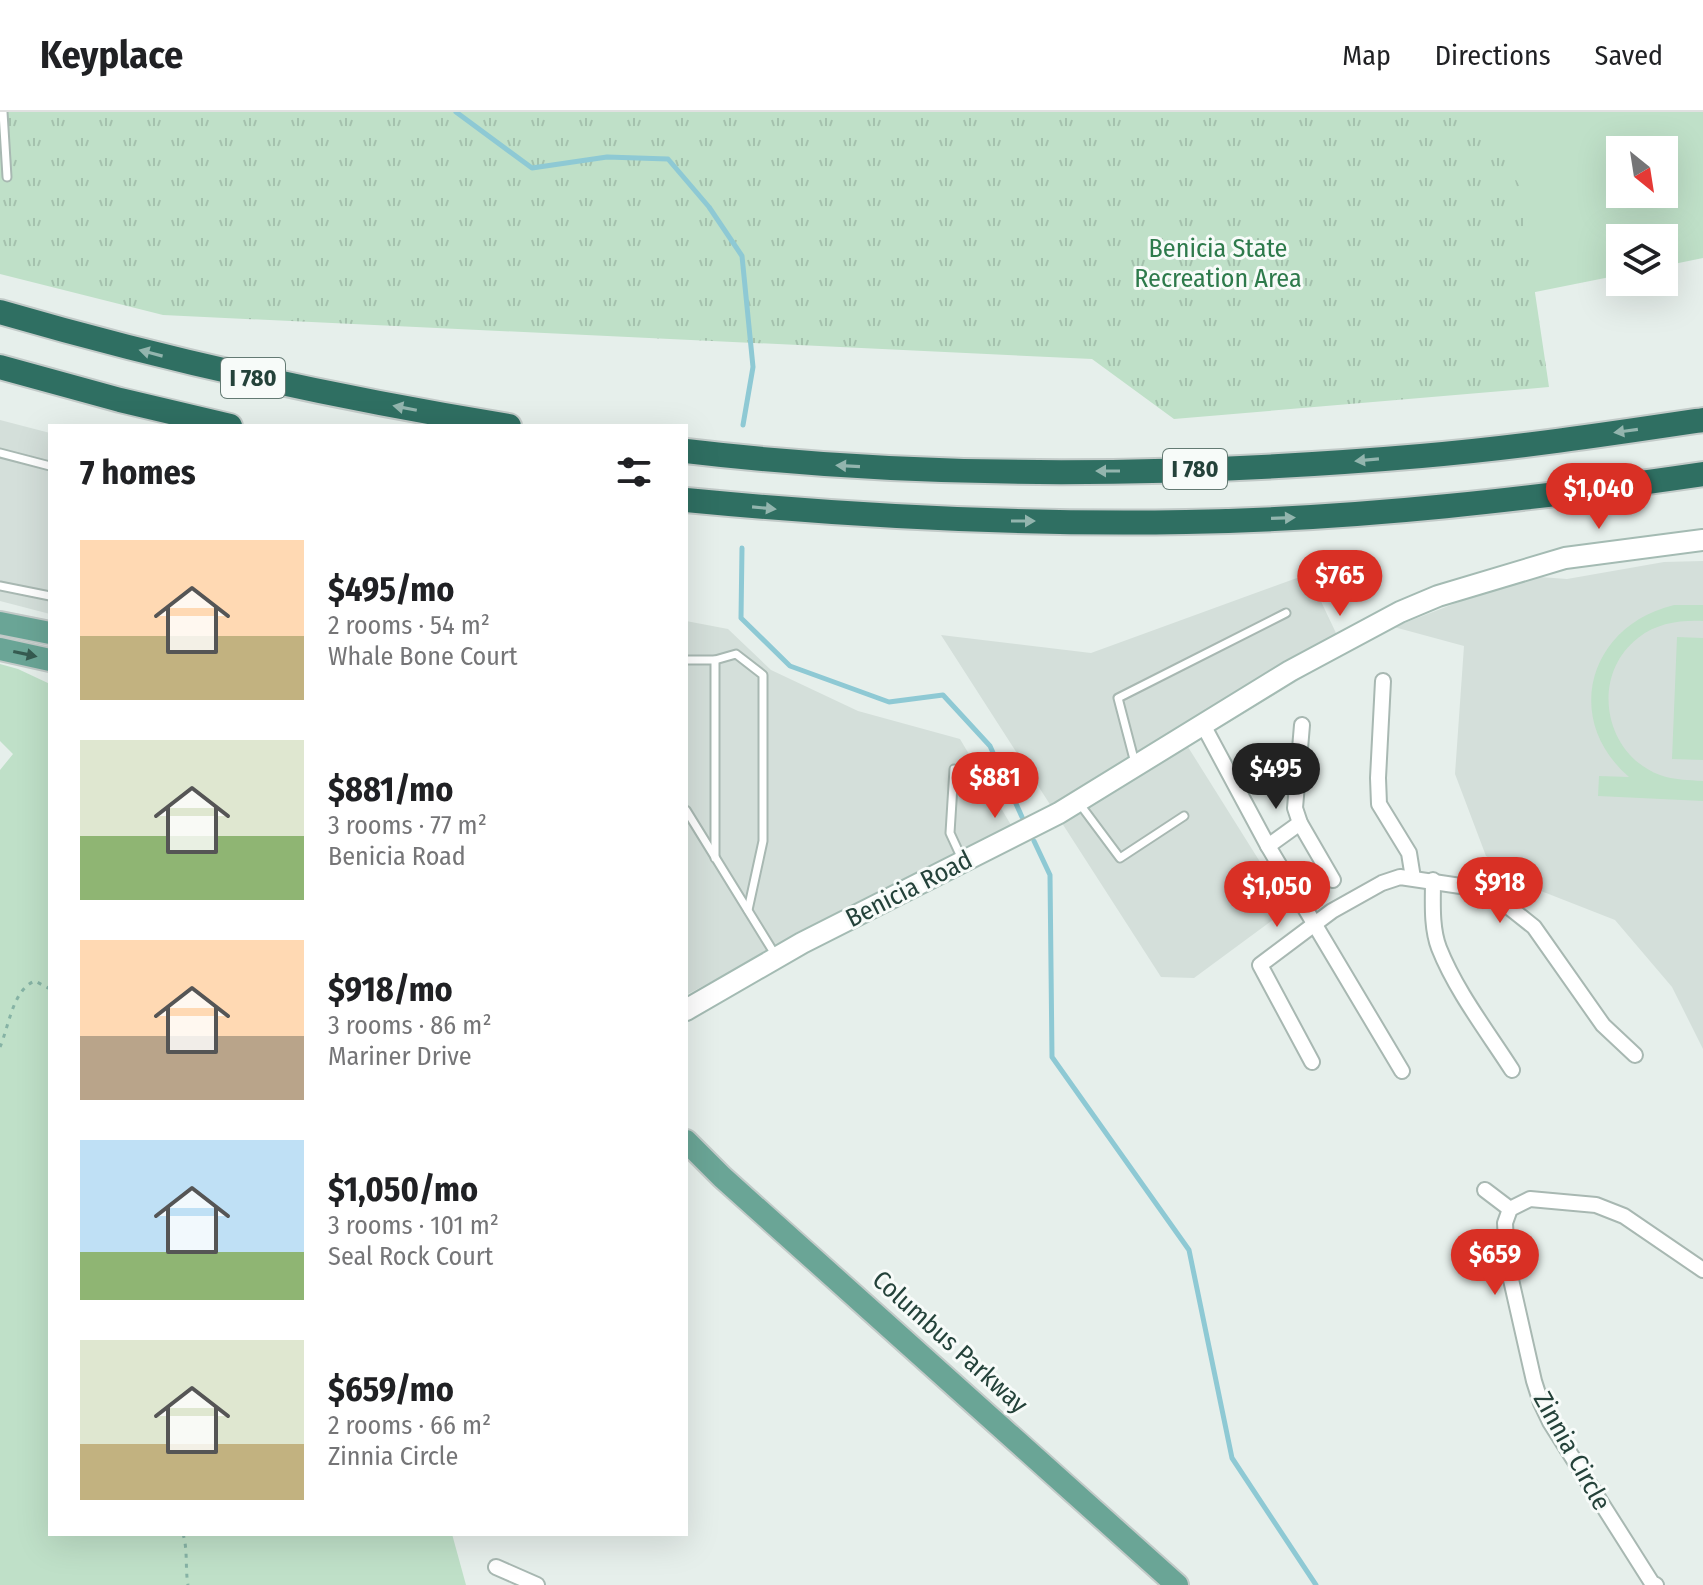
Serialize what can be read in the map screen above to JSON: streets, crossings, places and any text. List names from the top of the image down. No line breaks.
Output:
{"streets":{"highway":["I 780"],"main road":["Benicia Road","Columbus Parkway"],"street":["Zinnia Circle"]},"parks":["Benicia State Recreation Area"],"north":"bottom right","page":{"header":"Keyplace","nav":["Map","Directions","Saved"],"heading":"7 homes","price":["$1,040","$765","$495","$881","$918","$1,050","$659"],"list":[{"name":"$495/mo","note":"2 rooms · 54 m² · Whale Bone Court"},{"name":"$881/mo","note":"3 rooms · 77 m² · Benicia Road"},{"name":"$918/mo","note":"3 rooms · 86 m² · Mariner Drive"},{"name":"$1,050/mo","note":"3 rooms · 101 m² · Seal Rock Court"},{"name":"$659/mo","note":"2 rooms · 66 m² · Zinnia Circle"}]}}
